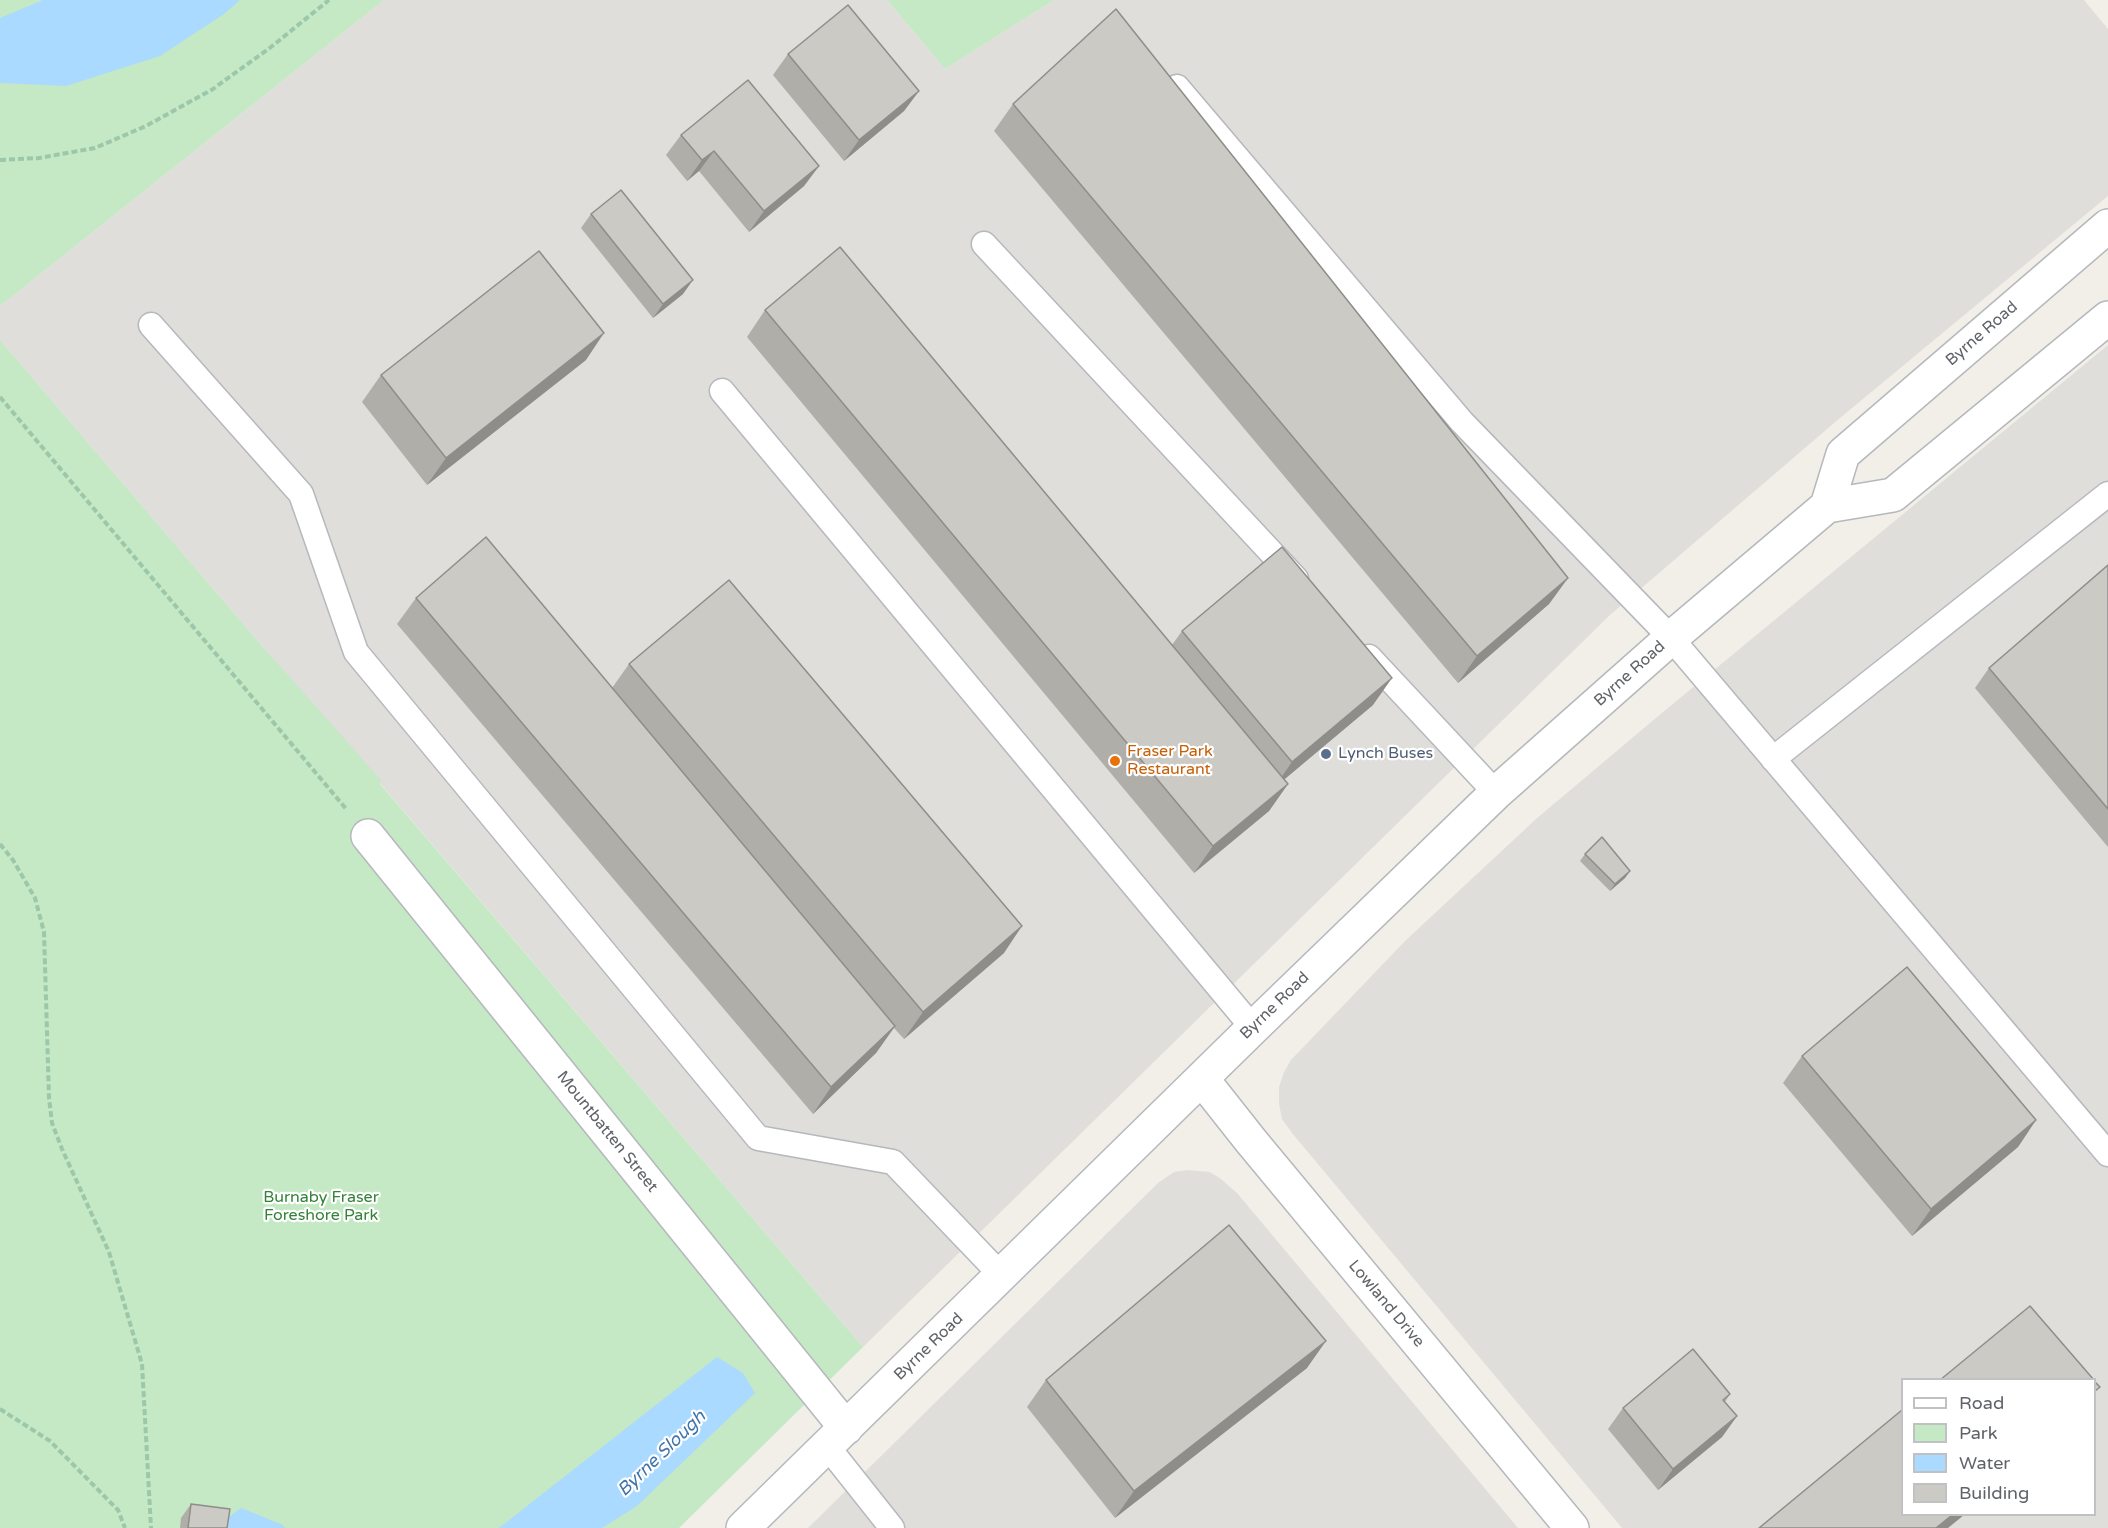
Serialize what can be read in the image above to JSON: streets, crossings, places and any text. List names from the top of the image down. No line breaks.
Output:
{"streets":{"street":["Byrne Road","Mountbatten Street","Lowland Drive"]},"crossings":[["Byrne Road","Mountbatten Street"],["Byrne Road","Lowland Drive"]],"water":["Byrne Slough"],"parks":["Burnaby Fraser Foreshore Park"],"places":["Lynch Buses","Fraser Park Restaurant"],"legend":["Road","Park","Water","Building"]}
